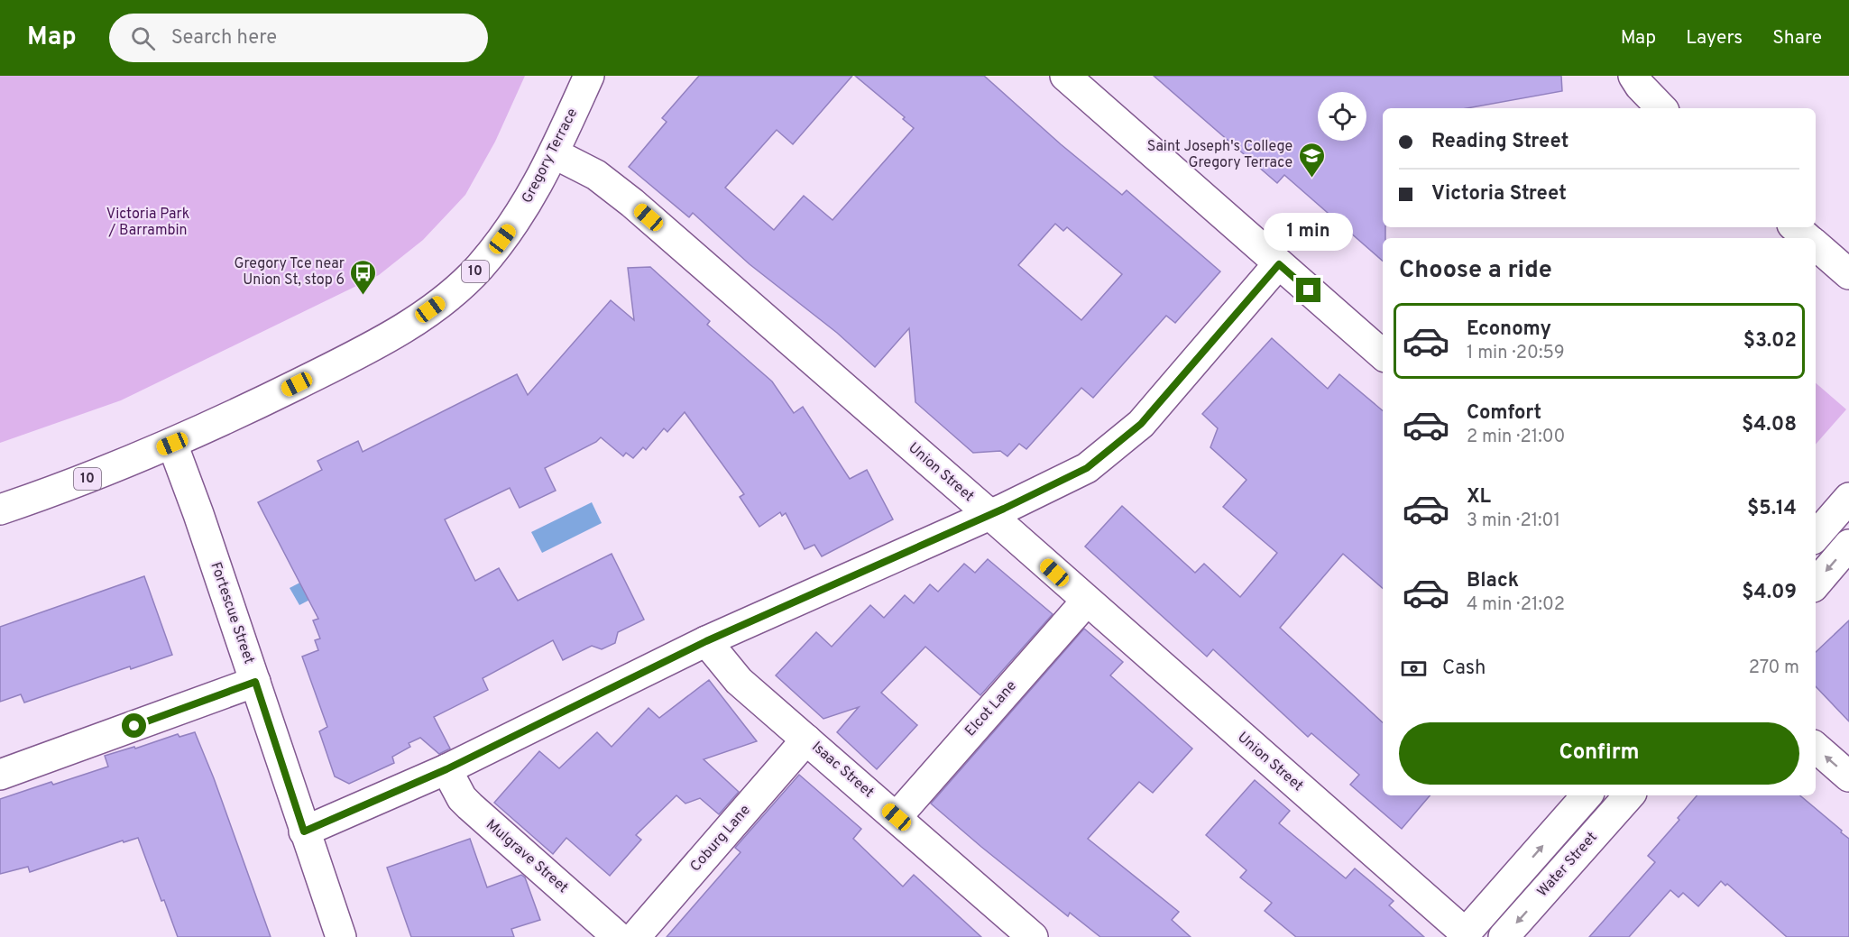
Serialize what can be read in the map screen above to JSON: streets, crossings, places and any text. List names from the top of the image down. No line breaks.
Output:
{"streets":{"street":["Gregory Terrace","10","Union Street","Fortescue Street","Elcot Lane","Isaac Street","Coburg Lane","Mulgrave Street","Water Street"]},"crossings":[["Gregory Terrace","Union Street"],["Gregory Terrace","Fortescue Street"],["Union Street","Elcot Lane"],["Elcot Lane","Isaac Street"],["Isaac Street","Coburg Lane"]],"parks":["Victoria Park / Barrambin"],"places":{"school or university":["Saint Joseph's College Gregory Terrace"],"bus stop":["Gregory Tce near Union St, stop 6"]},"page":{"header":"Map","search":"Search here","nav":["Map","Layers","Share"],"banner":["Reading Street","Victoria Street"],"bubble":"1 min","heading":"Choose a ride","list":[{"name":"Economy","note":"1 min · 20:59","value":"$3.02"},{"name":"Comfort","note":"2 min · 21:00","value":"$4.08"},{"name":"XL","note":"3 min · 21:01","value":"$5.14"},{"name":"Black","note":"4 min · 21:02","value":"$4.09"}],"pay":["Cash","270 m"],"buttons":"Confirm"}}
